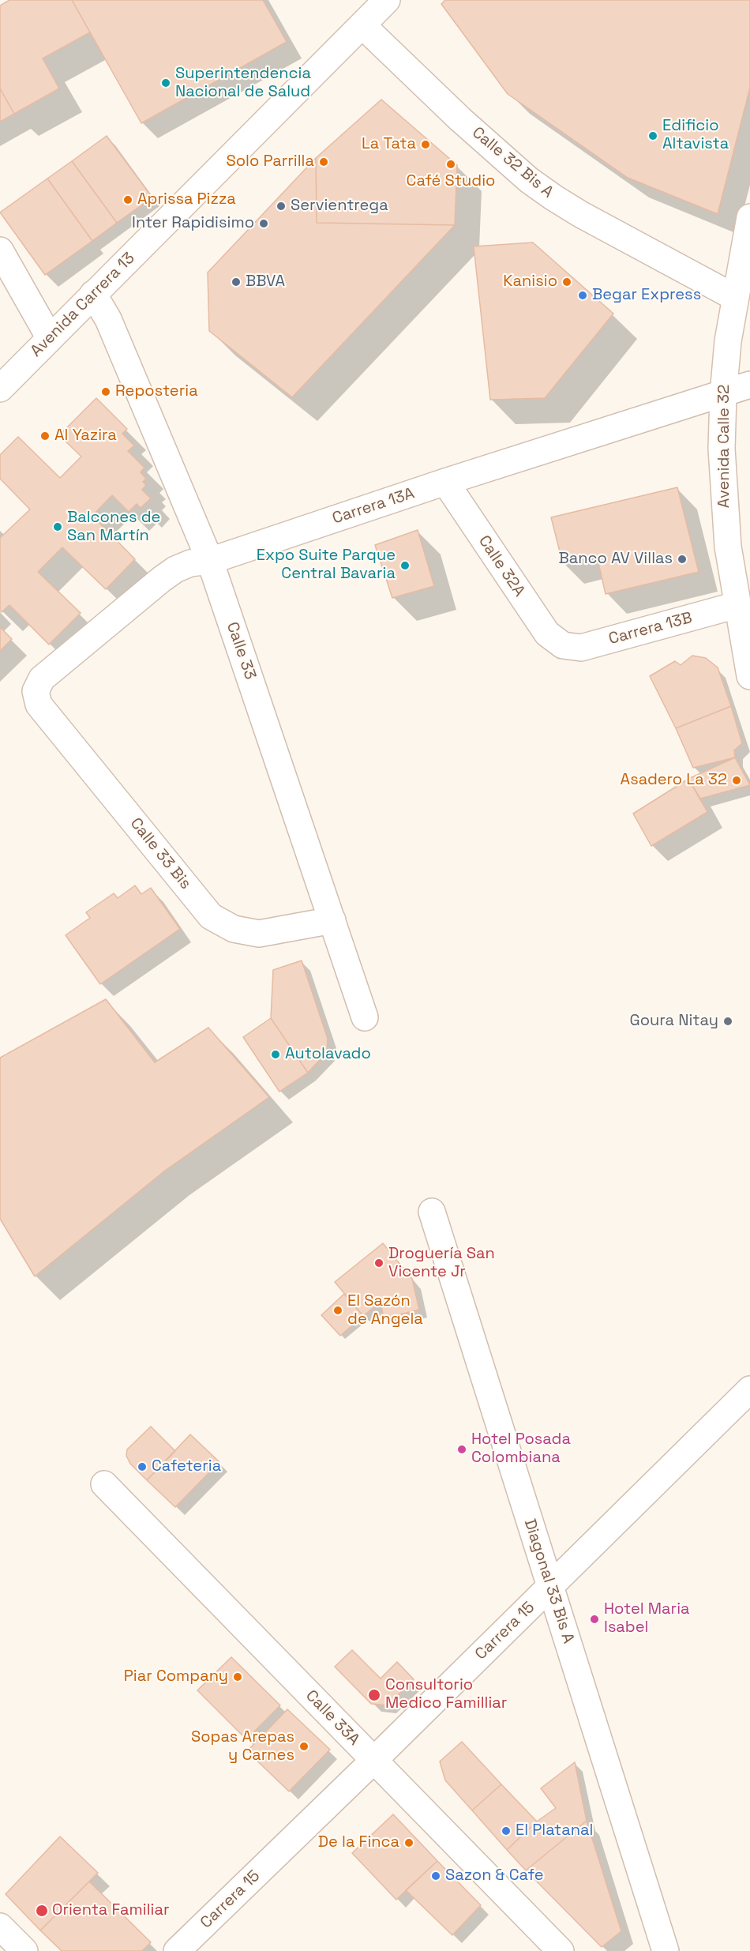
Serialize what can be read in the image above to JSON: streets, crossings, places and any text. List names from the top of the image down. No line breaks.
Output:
{"streets":{"street":["Calle 32 Bis A","Avenida Carrera 13","Avenida Calle 32","Carrera 13A","Calle 32A","Carrera 13B","Calle 33","Calle 33 Bis","Diagonal 33 Bis A","Carrera 15","Calle 33A"]},"crossings":[["Calle 32 Bis A","Avenida Carrera 13"],["Calle 32 Bis A","Avenida Calle 32"],["Avenida Carrera 13","Calle 33"],["Avenida Calle 32","Carrera 13A"],["Avenida Calle 32","Carrera 13B"],["Carrera 13A","Calle 32A"],["Carrera 13A","Calle 33"],["Carrera 13A","Calle 33 Bis"],["Calle 32A","Carrera 13B"],["Calle 33","Calle 33 Bis"],["Diagonal 33 Bis A","Carrera 15"],["Carrera 15","Calle 33A"]],"places":["Superintendencia Nacional de Salud","Edificio Altavista","La Tata","Solo Parrilla","Café Studio","Aprissa Pizza","Servientrega","Inter Rapidisimo","BBVA","Kanisio","Begar Express","Reposteria","Al Yazira","Balcones de San Martín","Banco AV Villas","Expo Suite Parque Central Bavaria","Asadero La 32","Goura Nitay","Autolavado","Droguería San Vicente Jr","El Sazón de Angela","Hotel Posada Colombiana","Cafeteria","Hotel Maria Isabel","Piar Company","Consultorio Medico Familliar","Sopas Arepas y Carnes","El Platanal","De la Finca","Sazon & Cafe","Orienta Familiar"]}
